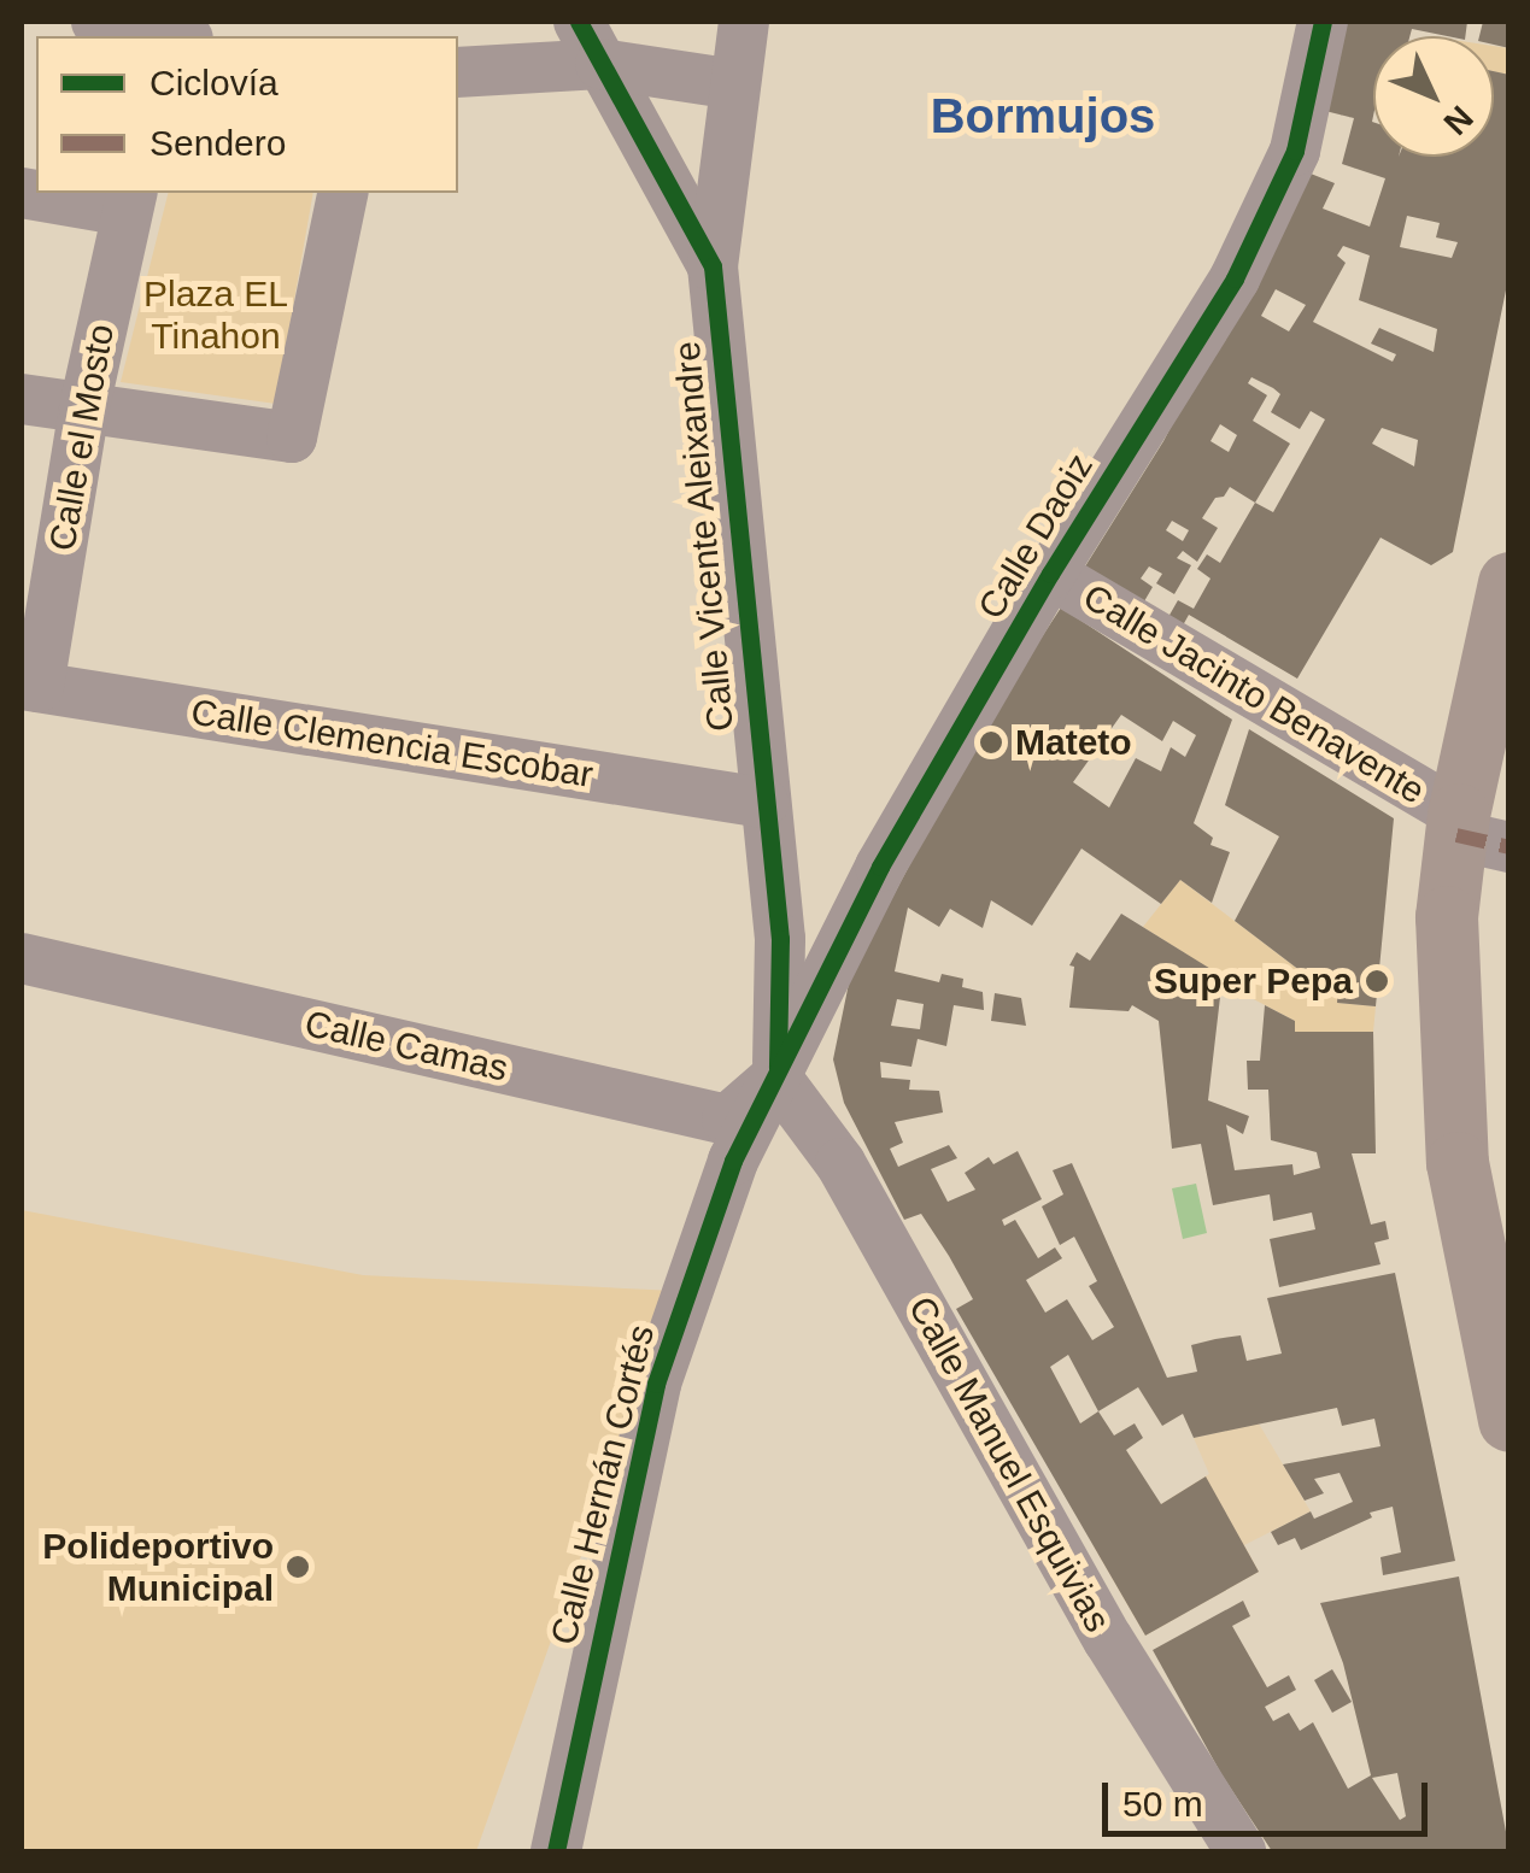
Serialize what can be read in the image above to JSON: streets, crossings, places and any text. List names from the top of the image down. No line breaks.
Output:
{"streets":{"street":["Calle el Mosto","Calle Vicente Aleixandre","Calle Daoiz","Calle Jacinto Benavente","Calle Clemencia Escobar","Calle Camas","Calle Manuel Esquivias","Calle Hernán Cortés"]},"crossings":[["Calle el Mosto","Calle Clemencia Escobar"],["Calle Vicente Aleixandre","Calle Daoiz"],["Calle Vicente Aleixandre","Calle Clemencia Escobar"],["Calle Vicente Aleixandre","Calle Camas"],["Calle Vicente Aleixandre","Calle Manuel Esquivias"],["Calle Vicente Aleixandre","Calle Hernán Cortés"],["Calle Daoiz","Calle Jacinto Benavente"],["Calle Daoiz","Calle Camas"],["Calle Daoiz","Calle Manuel Esquivias"],["Calle Daoiz","Calle Hernán Cortés"],["Calle Camas","Calle Manuel Esquivias"],["Calle Camas","Calle Hernán Cortés"],["Calle Manuel Esquivias","Calle Hernán Cortés"]],"districts":["Bormujos"],"parks":["Plaza EL Tinahon"],"places":["Mateto","Super Pepa","Polideportivo Municipal"],"legend":["Ciclovía","Sendero"],"scale_bar":"50 m","north":"bottom right"}
